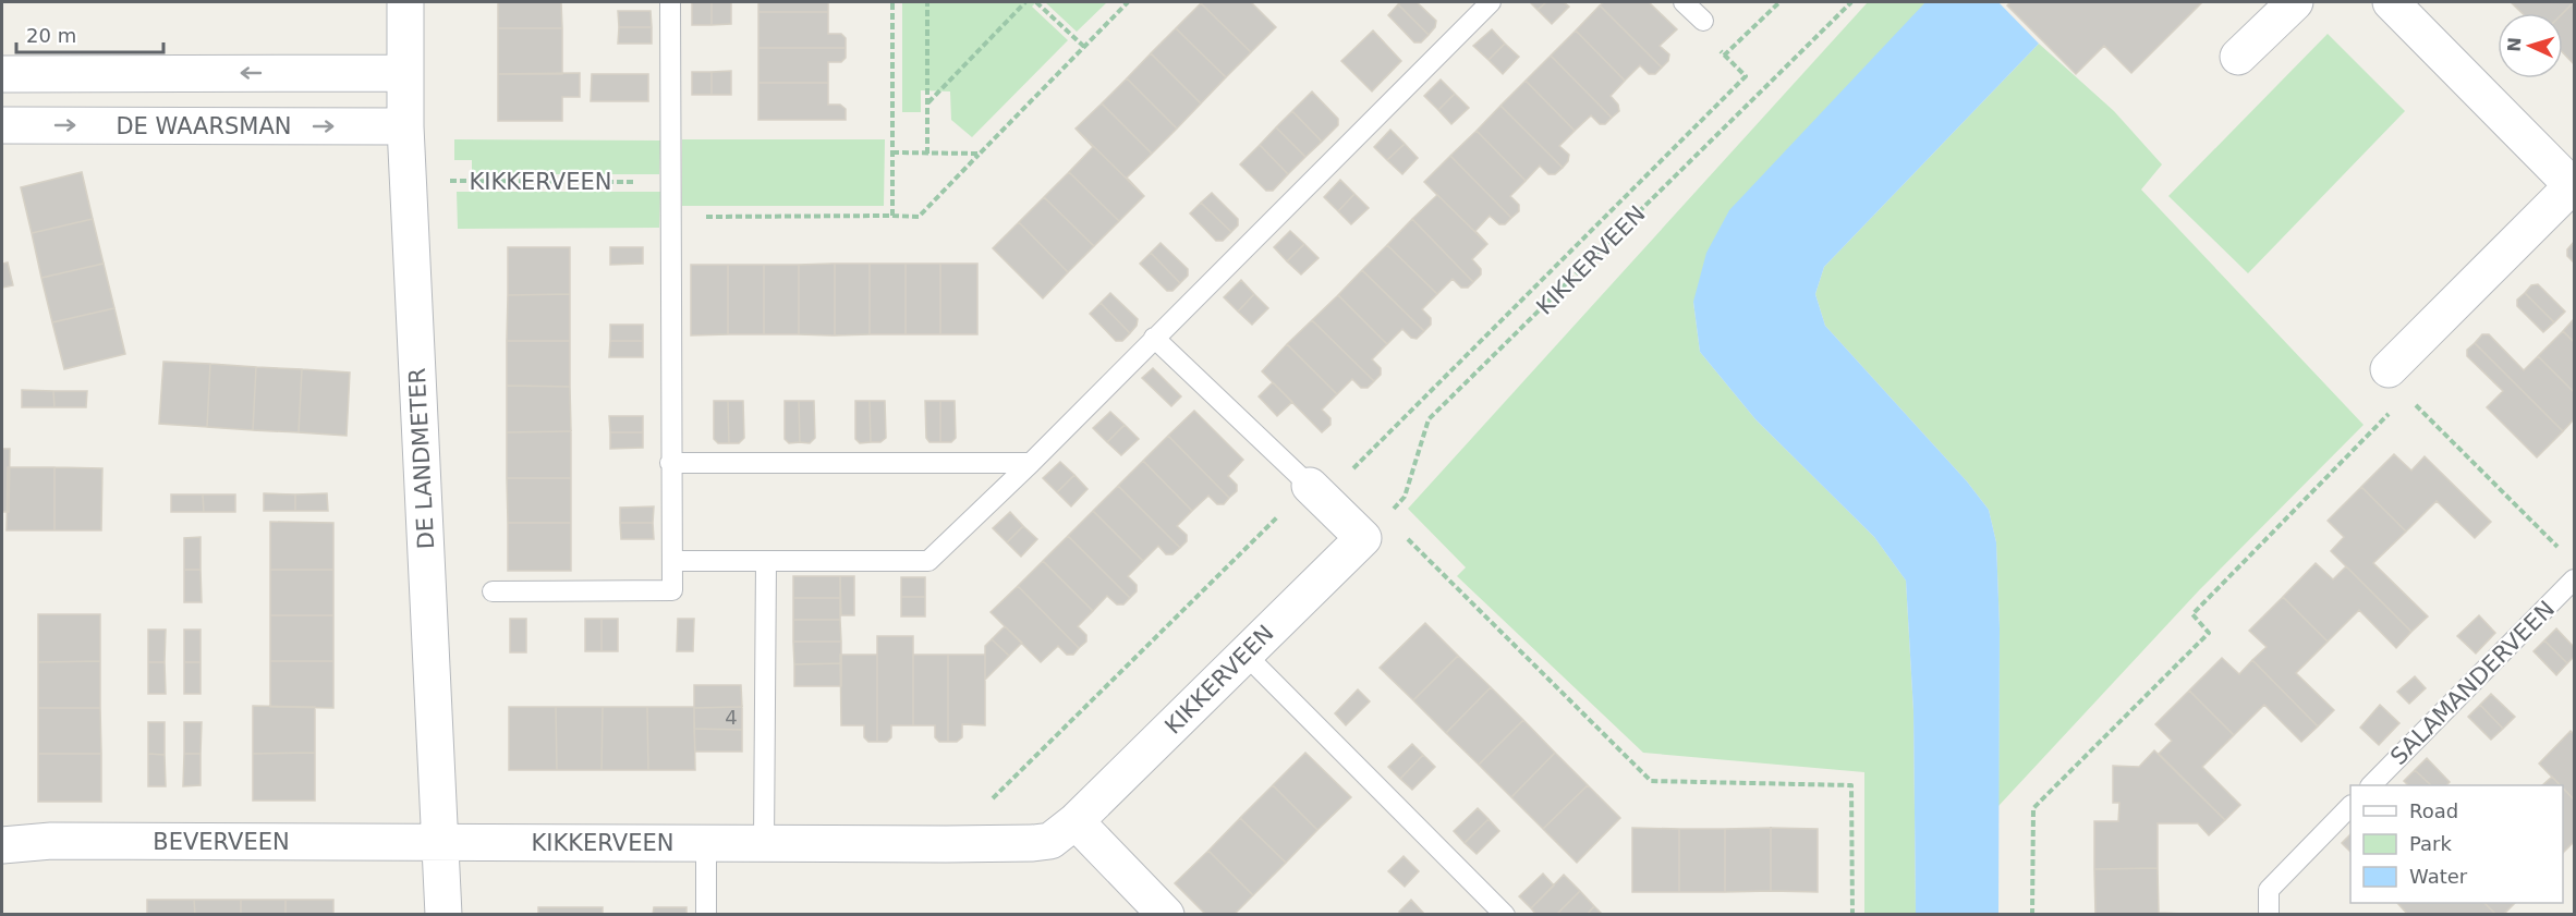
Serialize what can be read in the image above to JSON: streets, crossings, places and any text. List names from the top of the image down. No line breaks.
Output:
{"streets":{"street":["DE WAARSMAN","KIKKERVEEN","DE LANDMETER","BEVERVEEN"],"lane":["SALAMANDERVEEN"]},"crossings":[["DE WAARSMAN","DE LANDMETER"],["KIKKERVEEN","DE LANDMETER"],["KIKKERVEEN","BEVERVEEN"],["DE LANDMETER","BEVERVEEN"]],"house_numbers":["4"],"legend":["Road","Park","Water"],"scale_bar":"20 m","north":"left"}
